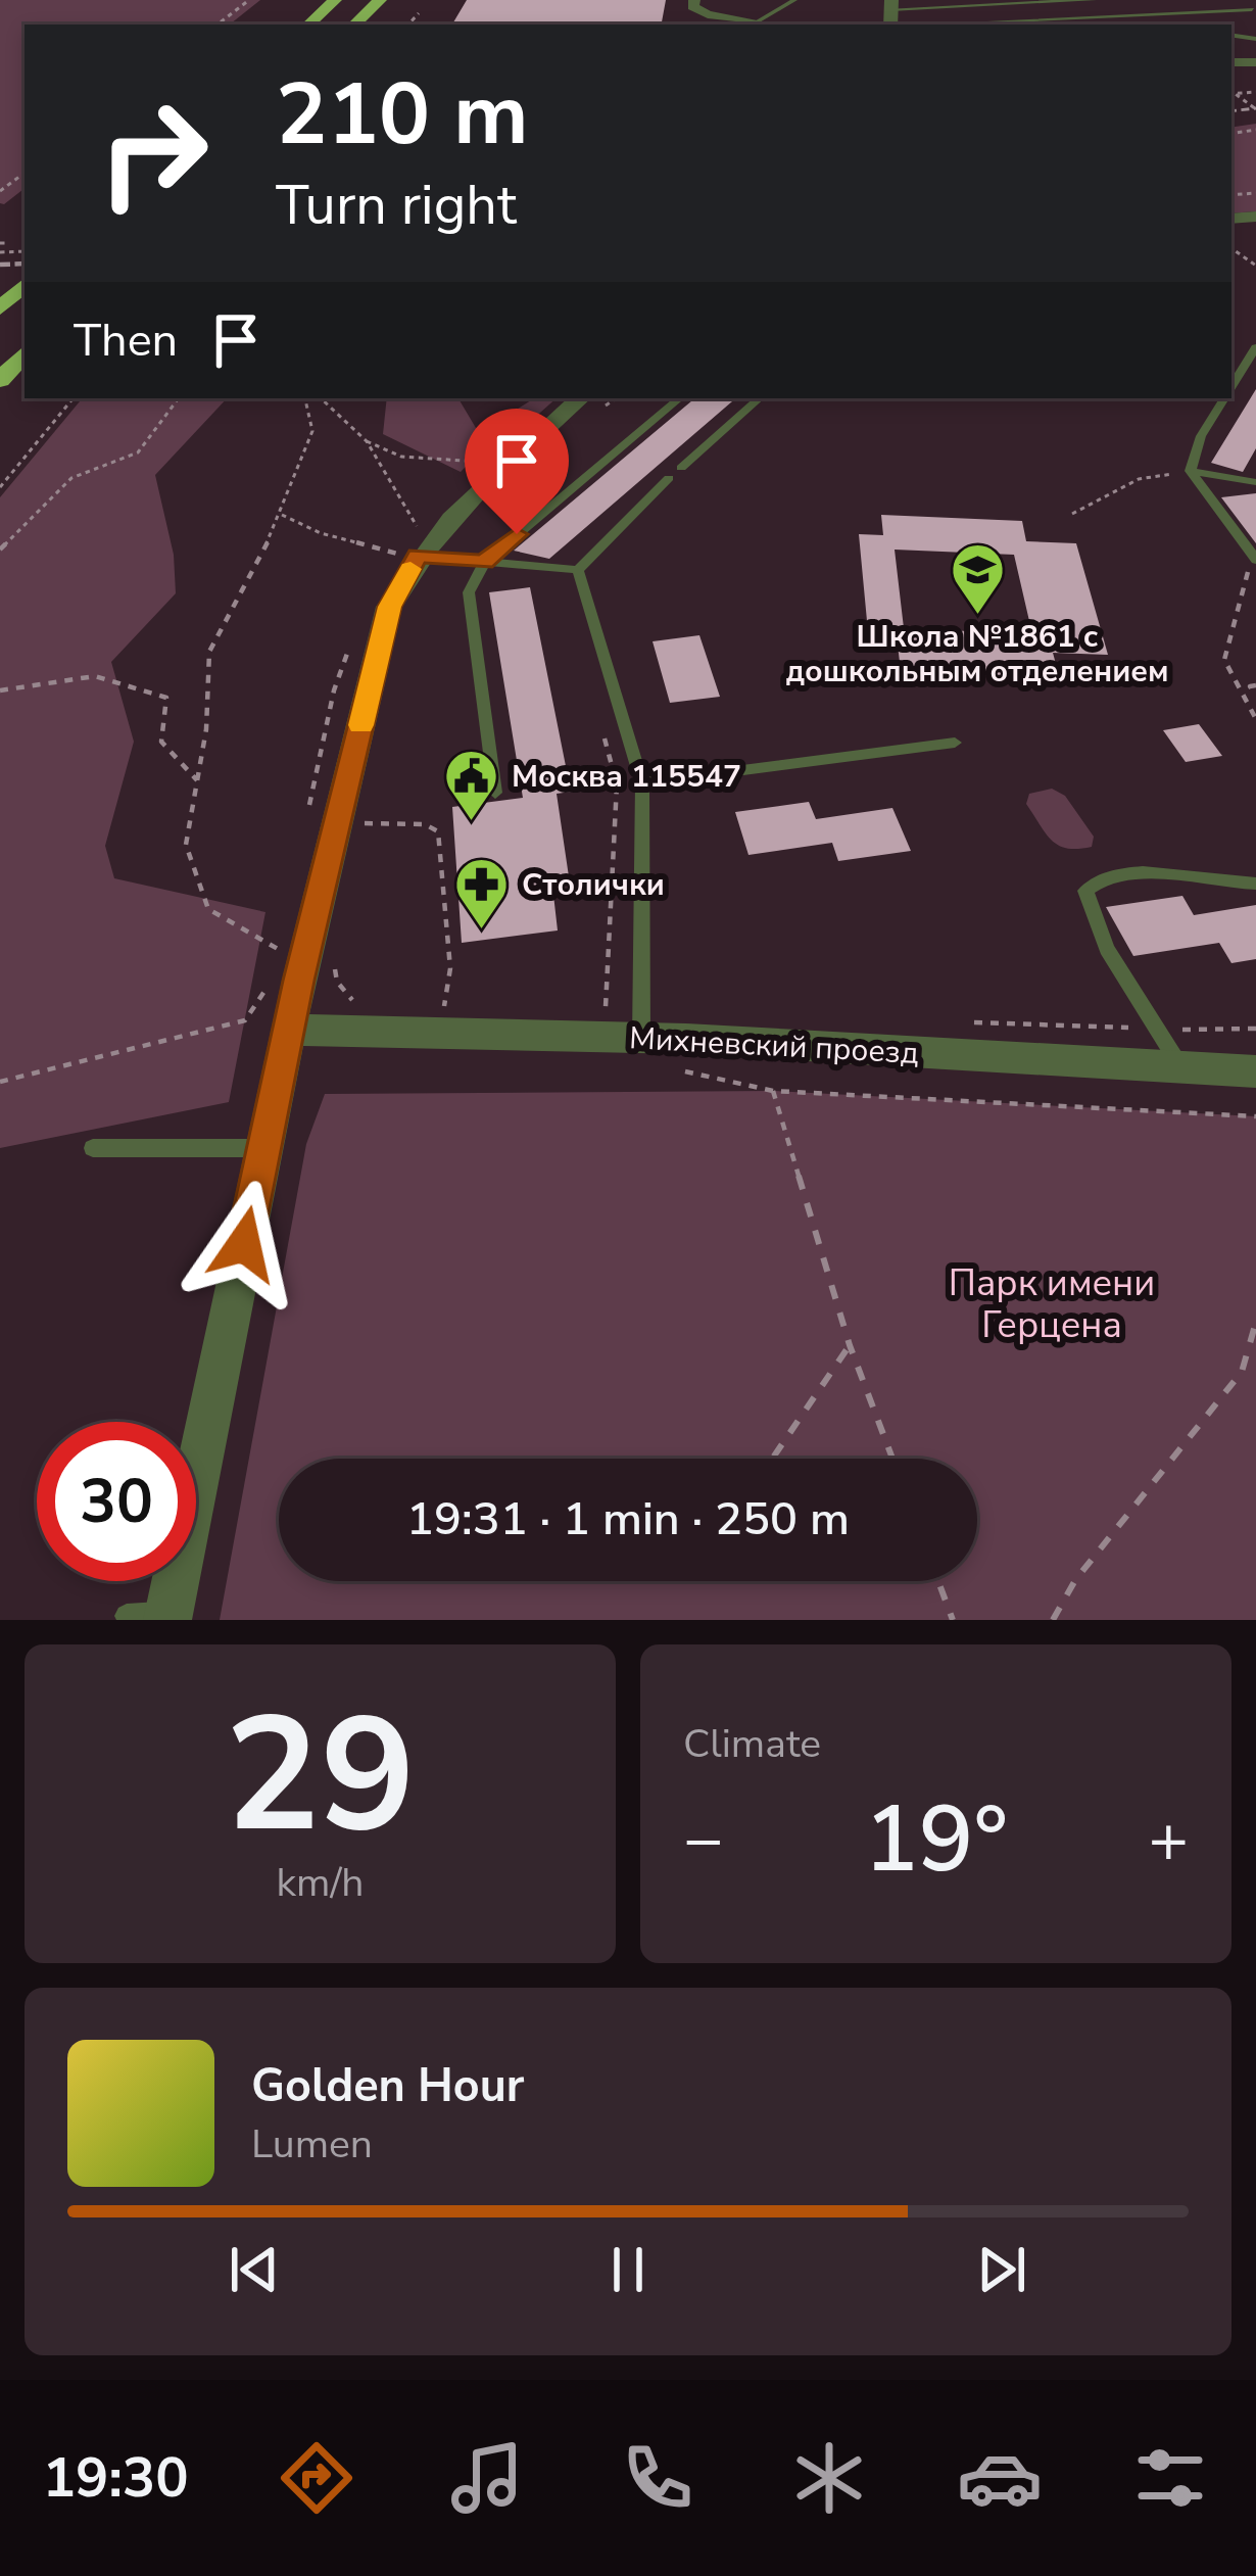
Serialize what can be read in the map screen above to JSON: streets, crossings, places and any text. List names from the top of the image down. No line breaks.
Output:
{"streets":{"street":["Михневский проезд"]},"parks":["Парк имени Герцена"],"places":{"school or university":["Школа №1861 с дошкольным отделением"],"public building":["Москва 115547"],"pharmacy":["Столички"]},"page":{"turn":["210 m","Turn right"],"then":"Then","limit":"30","trip":"19:31 · 1 min · 250 m","tile":[["29","km/h"],"Climate"],"heat":["−","19°","+"],"song":["Golden Hour","Lumen"],"tabs":"19:30"}}
